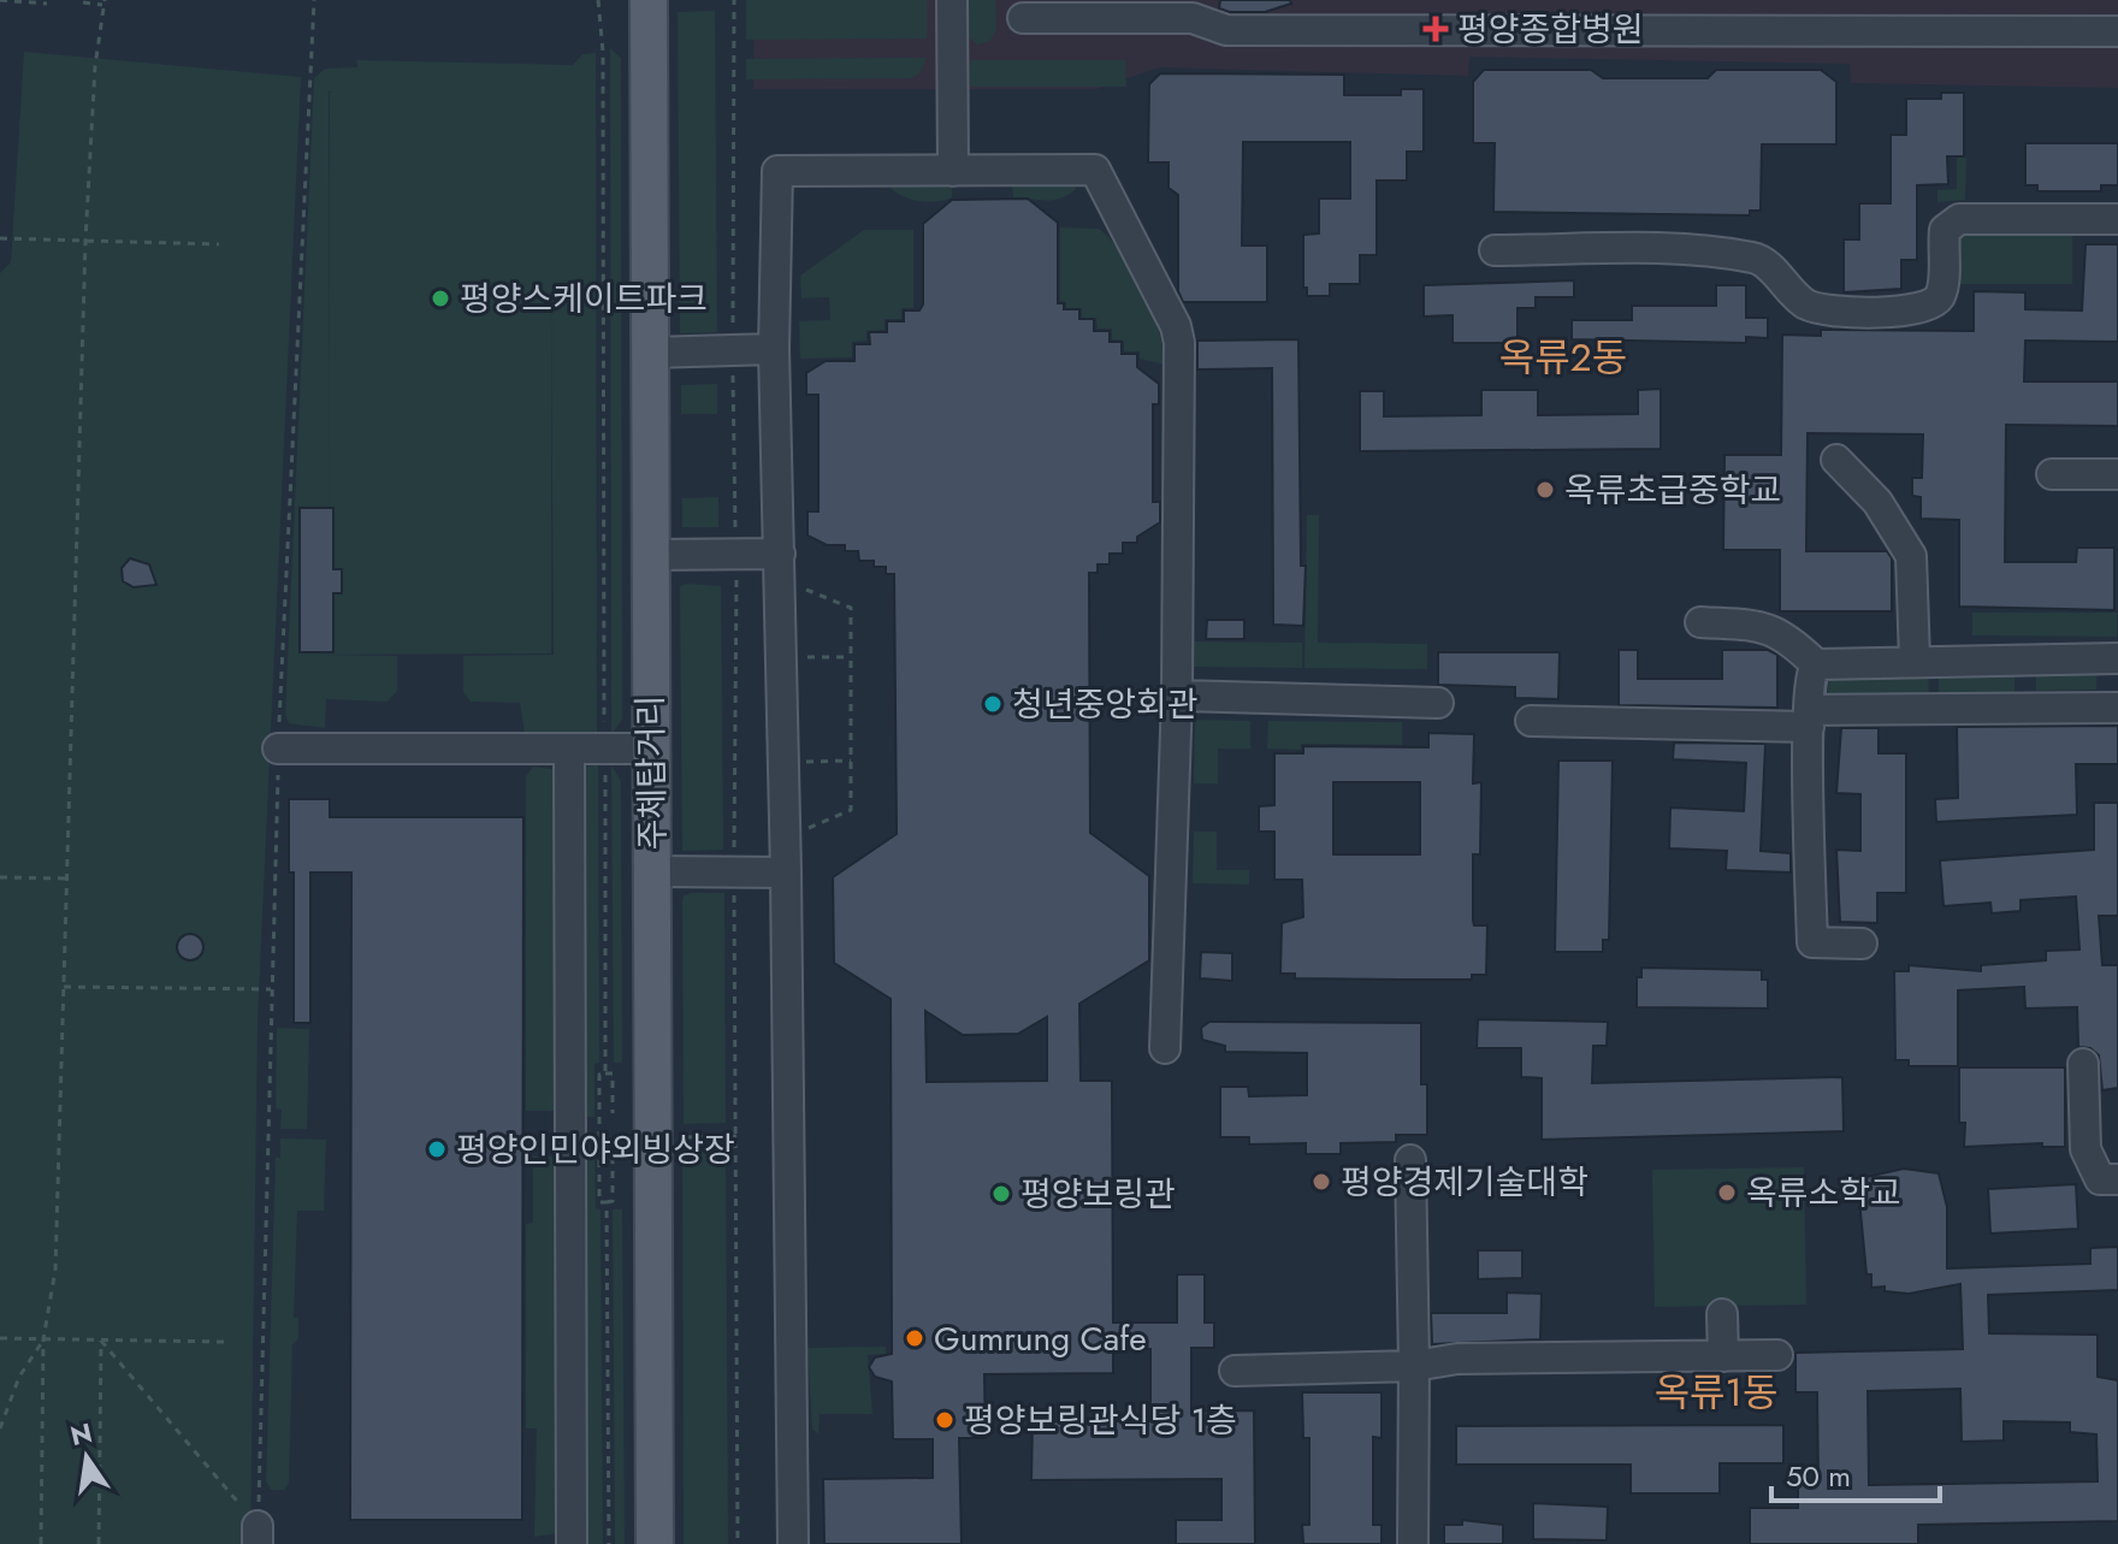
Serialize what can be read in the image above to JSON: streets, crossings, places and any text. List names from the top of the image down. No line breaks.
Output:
{"streets":{"main road":["주체탑거리"]},"districts":["옥류2동","옥류1동"],"places":{"health":["평양종합병원"],"other":["평양스케이트파크","옥류초급중학교","청년중앙회관","평양인민야외빙상장","평양경제기술대학","옥류소학교","평양보링관","Gumrung Cafe","평양보링관식당 1층"]},"scale_bar":"50 m","north":"top"}
